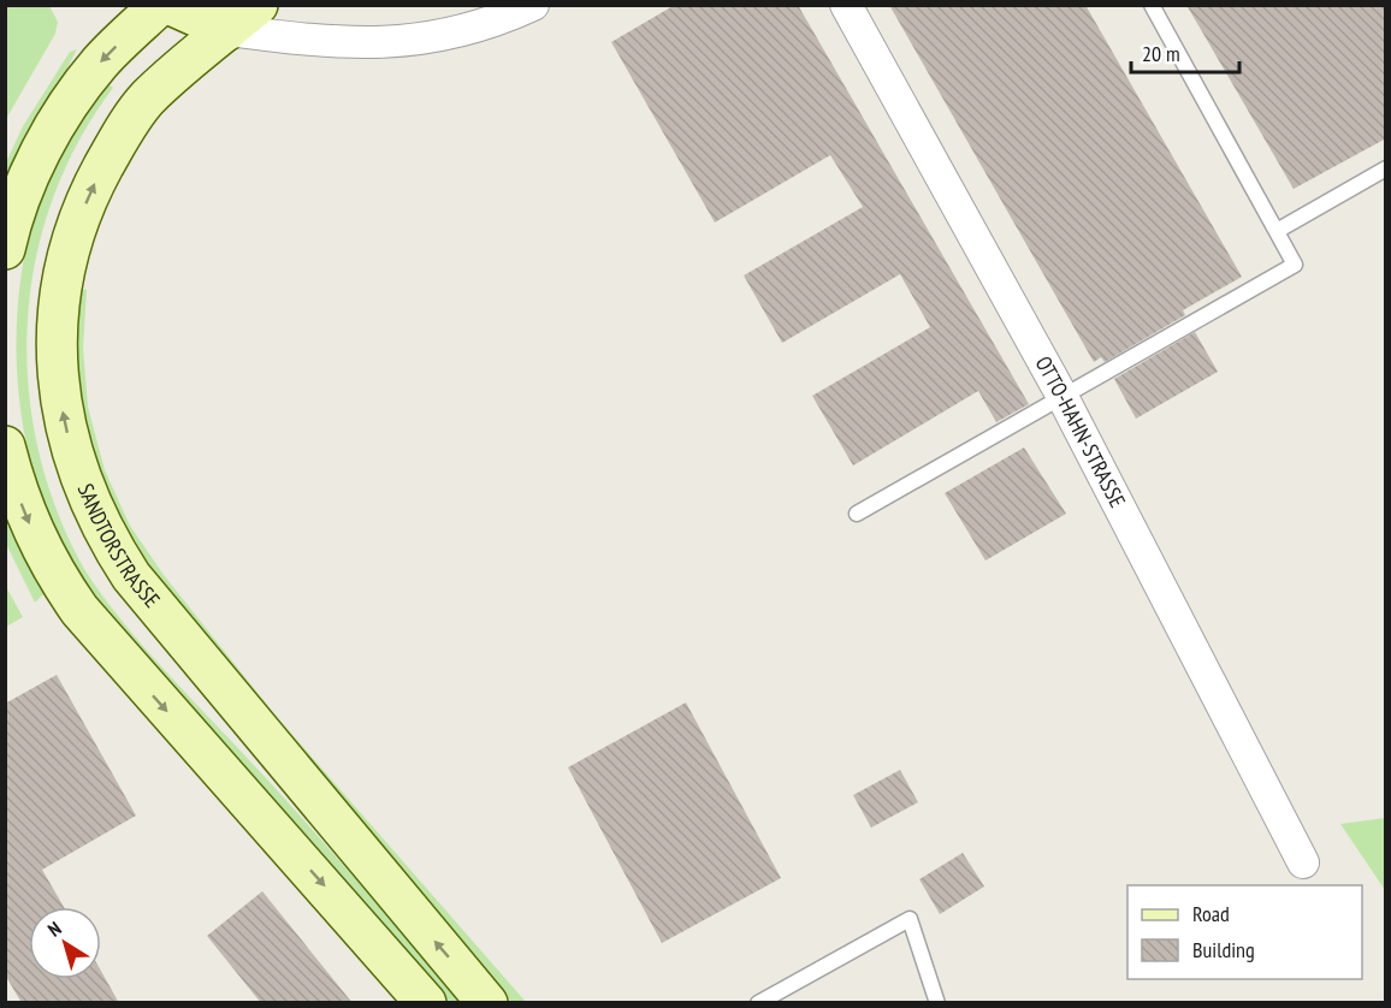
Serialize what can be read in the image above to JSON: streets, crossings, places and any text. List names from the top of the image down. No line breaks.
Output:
{"streets":{"main road":["SANDTORSTRASSE"],"street":["OTTO-HAHN-STRASSE"]},"legend":["Road","Building"],"scale_bar":"20 m","north":"top left"}
